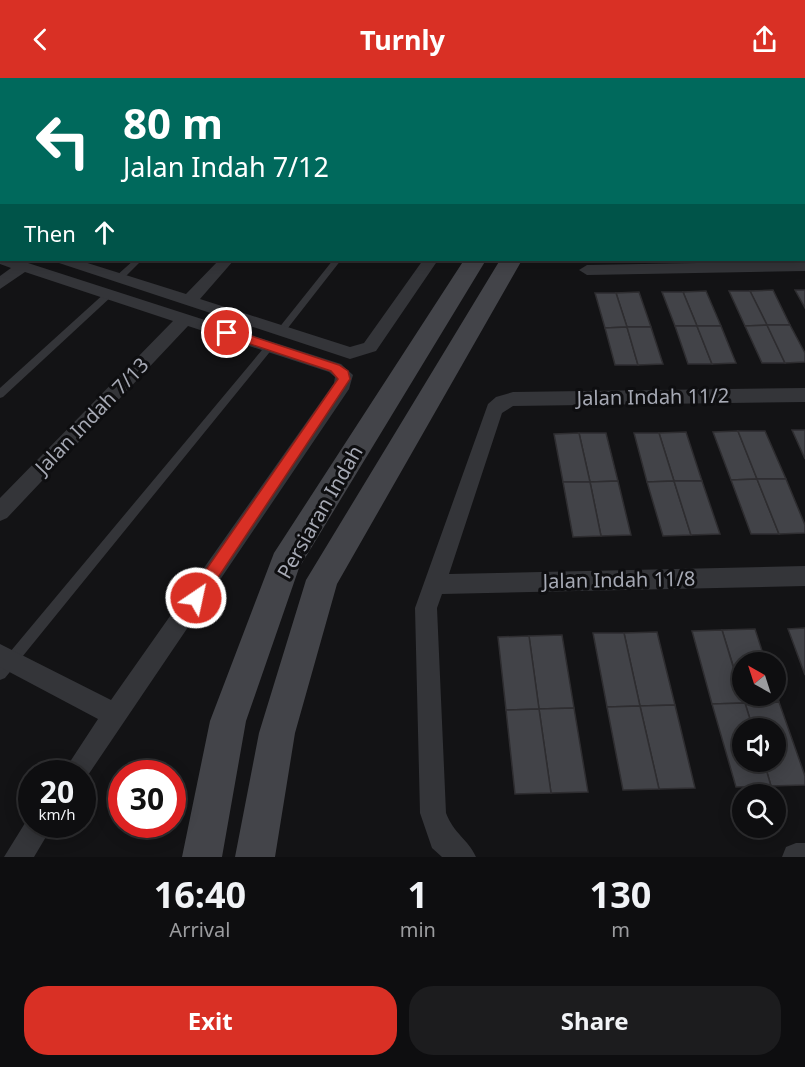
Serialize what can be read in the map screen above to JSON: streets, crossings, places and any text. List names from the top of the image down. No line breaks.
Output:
{"streets":{"main road":["Persiaran Indah"],"street":["Jalan Indah 11/2","Jalan Indah 7/13","Jalan Indah 11/8"]},"crossings":[["Jalan Indah 11/2","Jalan Indah 11/8"]],"north":"top left","page":{"header":"Turnly","turn":["80 m","Jalan Indah 7/12"],"then":"Then","speed":"20 km/h","limit":"30","eta":["16:40","Arrival","1","min","130","m"],"buttons":["Exit","Share"]}}
